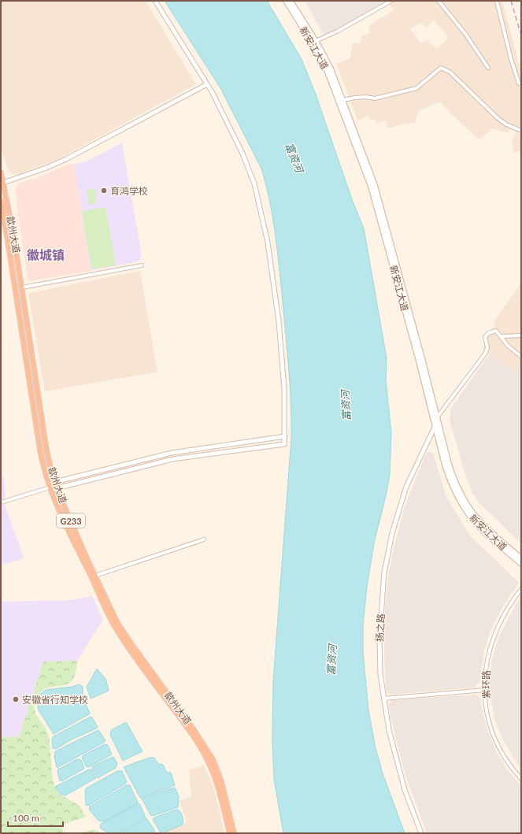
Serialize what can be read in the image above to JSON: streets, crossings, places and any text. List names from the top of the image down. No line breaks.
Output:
{"streets":{"highway":["歙州大道","G233"],"main road":["新安江大道"],"street":["扬之路","紫环路"]},"crossings":[["新安江大道","扬之路"]],"districts":["徽城镇"],"water":["富资河"],"places":["育鸿学校","安徽省行知学校"],"scale_bar":"100 m"}
